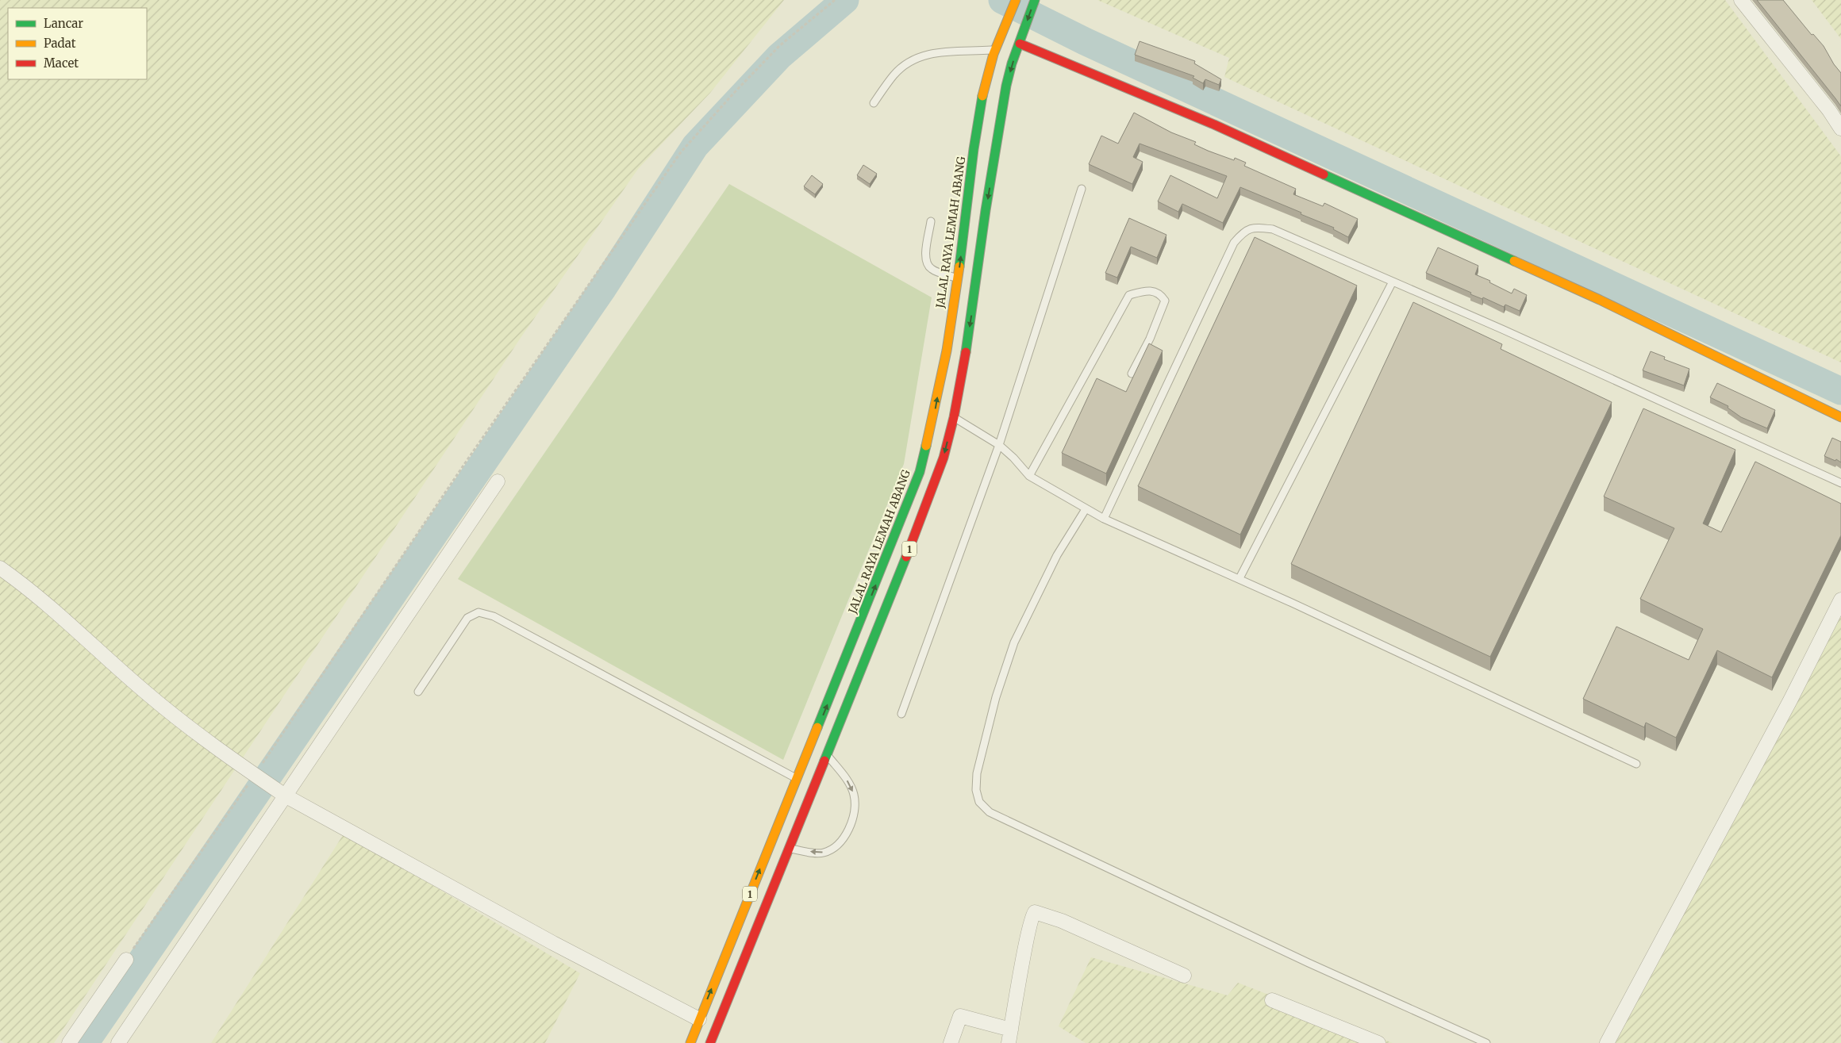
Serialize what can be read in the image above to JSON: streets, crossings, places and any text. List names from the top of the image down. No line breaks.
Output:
{"streets":{"main road":["JALAL RAYA LEMAH ABANG","1"]},"legend":["Lancar","Padat","Macet"]}
